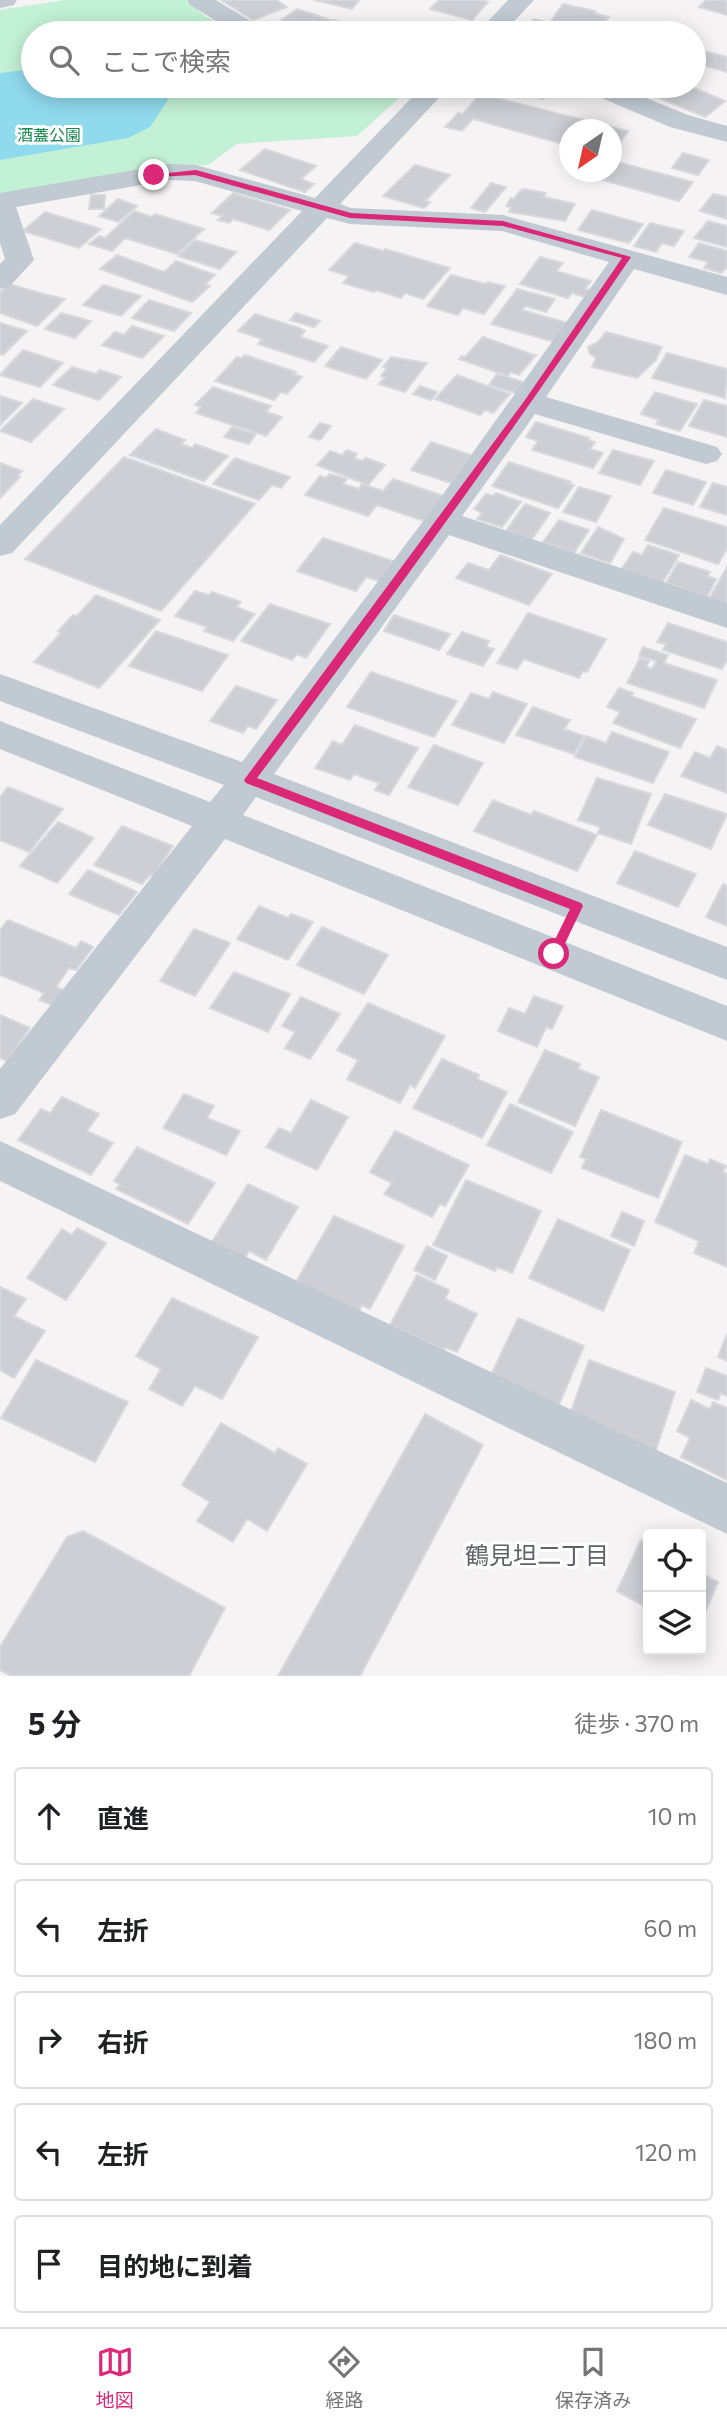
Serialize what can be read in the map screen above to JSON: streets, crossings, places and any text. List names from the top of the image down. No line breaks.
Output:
{"districts":["鶴見坦二丁目"],"parks":["酒蓋公園"],"north":"bottom left","page":{"search":"ここで検索","heading":["5 分","徒歩 · 370 m"],"list":[["直進","10 m"],["左折","60 m"],["右折","180 m"],["左折","120 m"],"目的地に到着"],"nav":["地図","経路","保存済み"]}}
